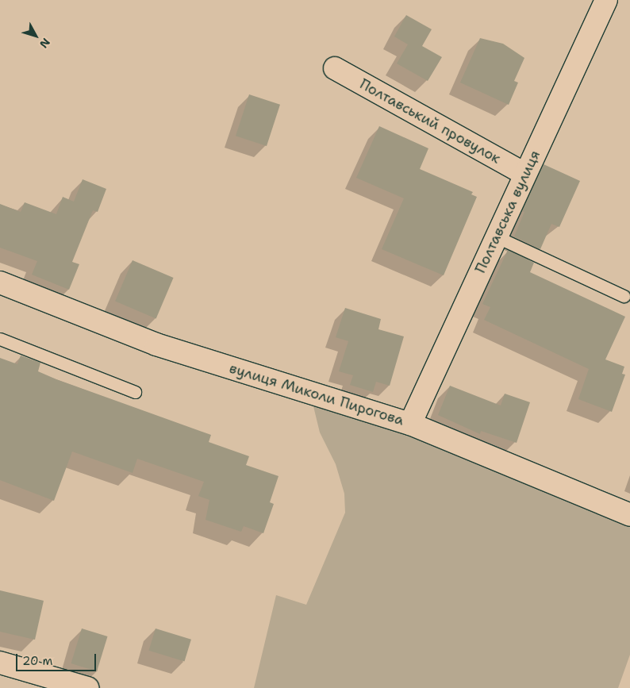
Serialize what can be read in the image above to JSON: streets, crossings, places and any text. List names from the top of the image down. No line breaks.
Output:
{"streets":{"street":["Полтавський провулок","Полтавська вулиця","вулиця Миколи Пирогова"]},"crossings":[["Полтавський провулок","Полтавська вулиця"],["Полтавська вулиця","вулиця Миколи Пирогова"]],"scale_bar":"20 m","north":"bottom right"}
